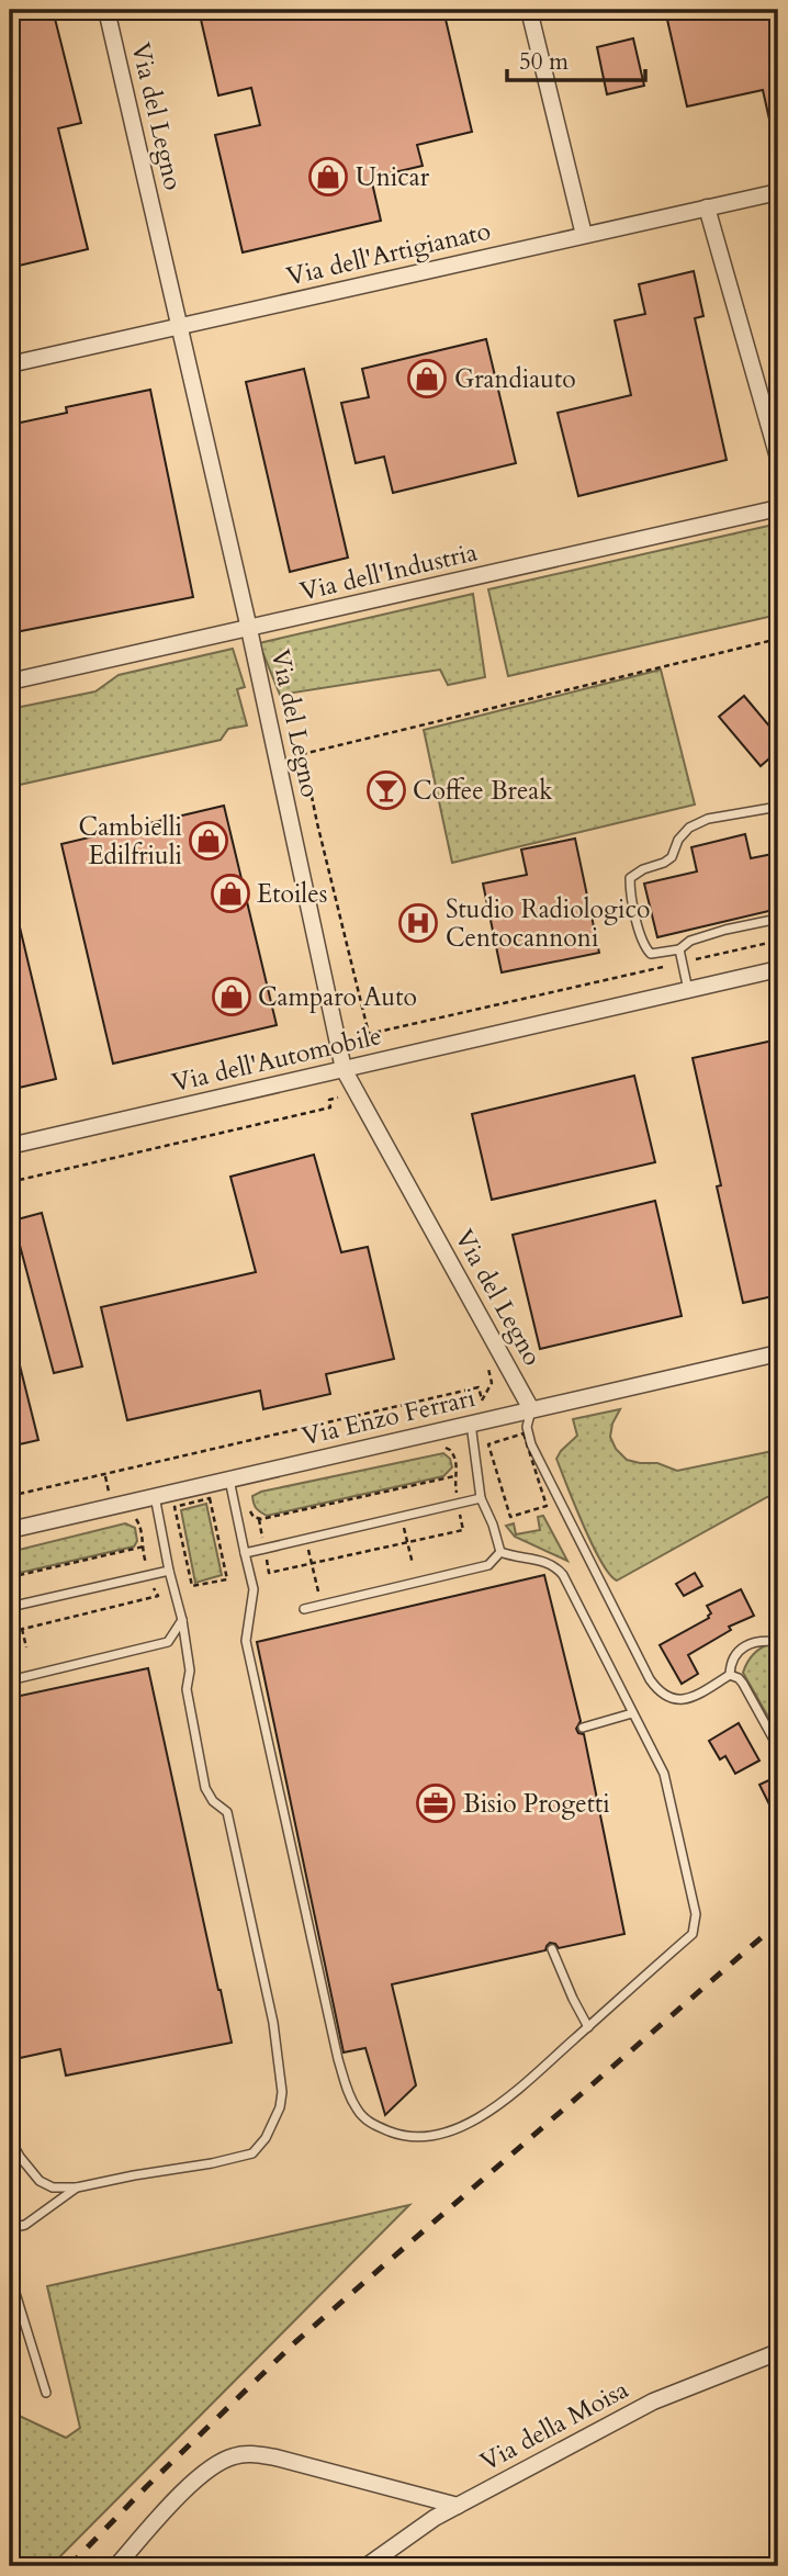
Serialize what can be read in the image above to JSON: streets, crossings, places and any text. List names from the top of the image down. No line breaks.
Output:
{"streets":{"street":["Via del Legno","Via dell'Artigianato","Via dell'Industria","Via dell'Automobile","Via Enzo Ferrari","Via della Moisa"]},"crossings":[["Via del Legno","Via dell'Artigianato"],["Via del Legno","Via dell'Industria"],["Via del Legno","Via dell'Automobile"],["Via del Legno","Via Enzo Ferrari"]],"places":{"shop":["Unicar","Grandiauto","Cambielli Edilfriuli","Etoiles","Camparo Auto"],"bar":["Coffee Break"],"hospital":["Studio Radiologico Centocannoni"],"office":["Bisio Progetti"]},"scale_bar":"50 m"}
